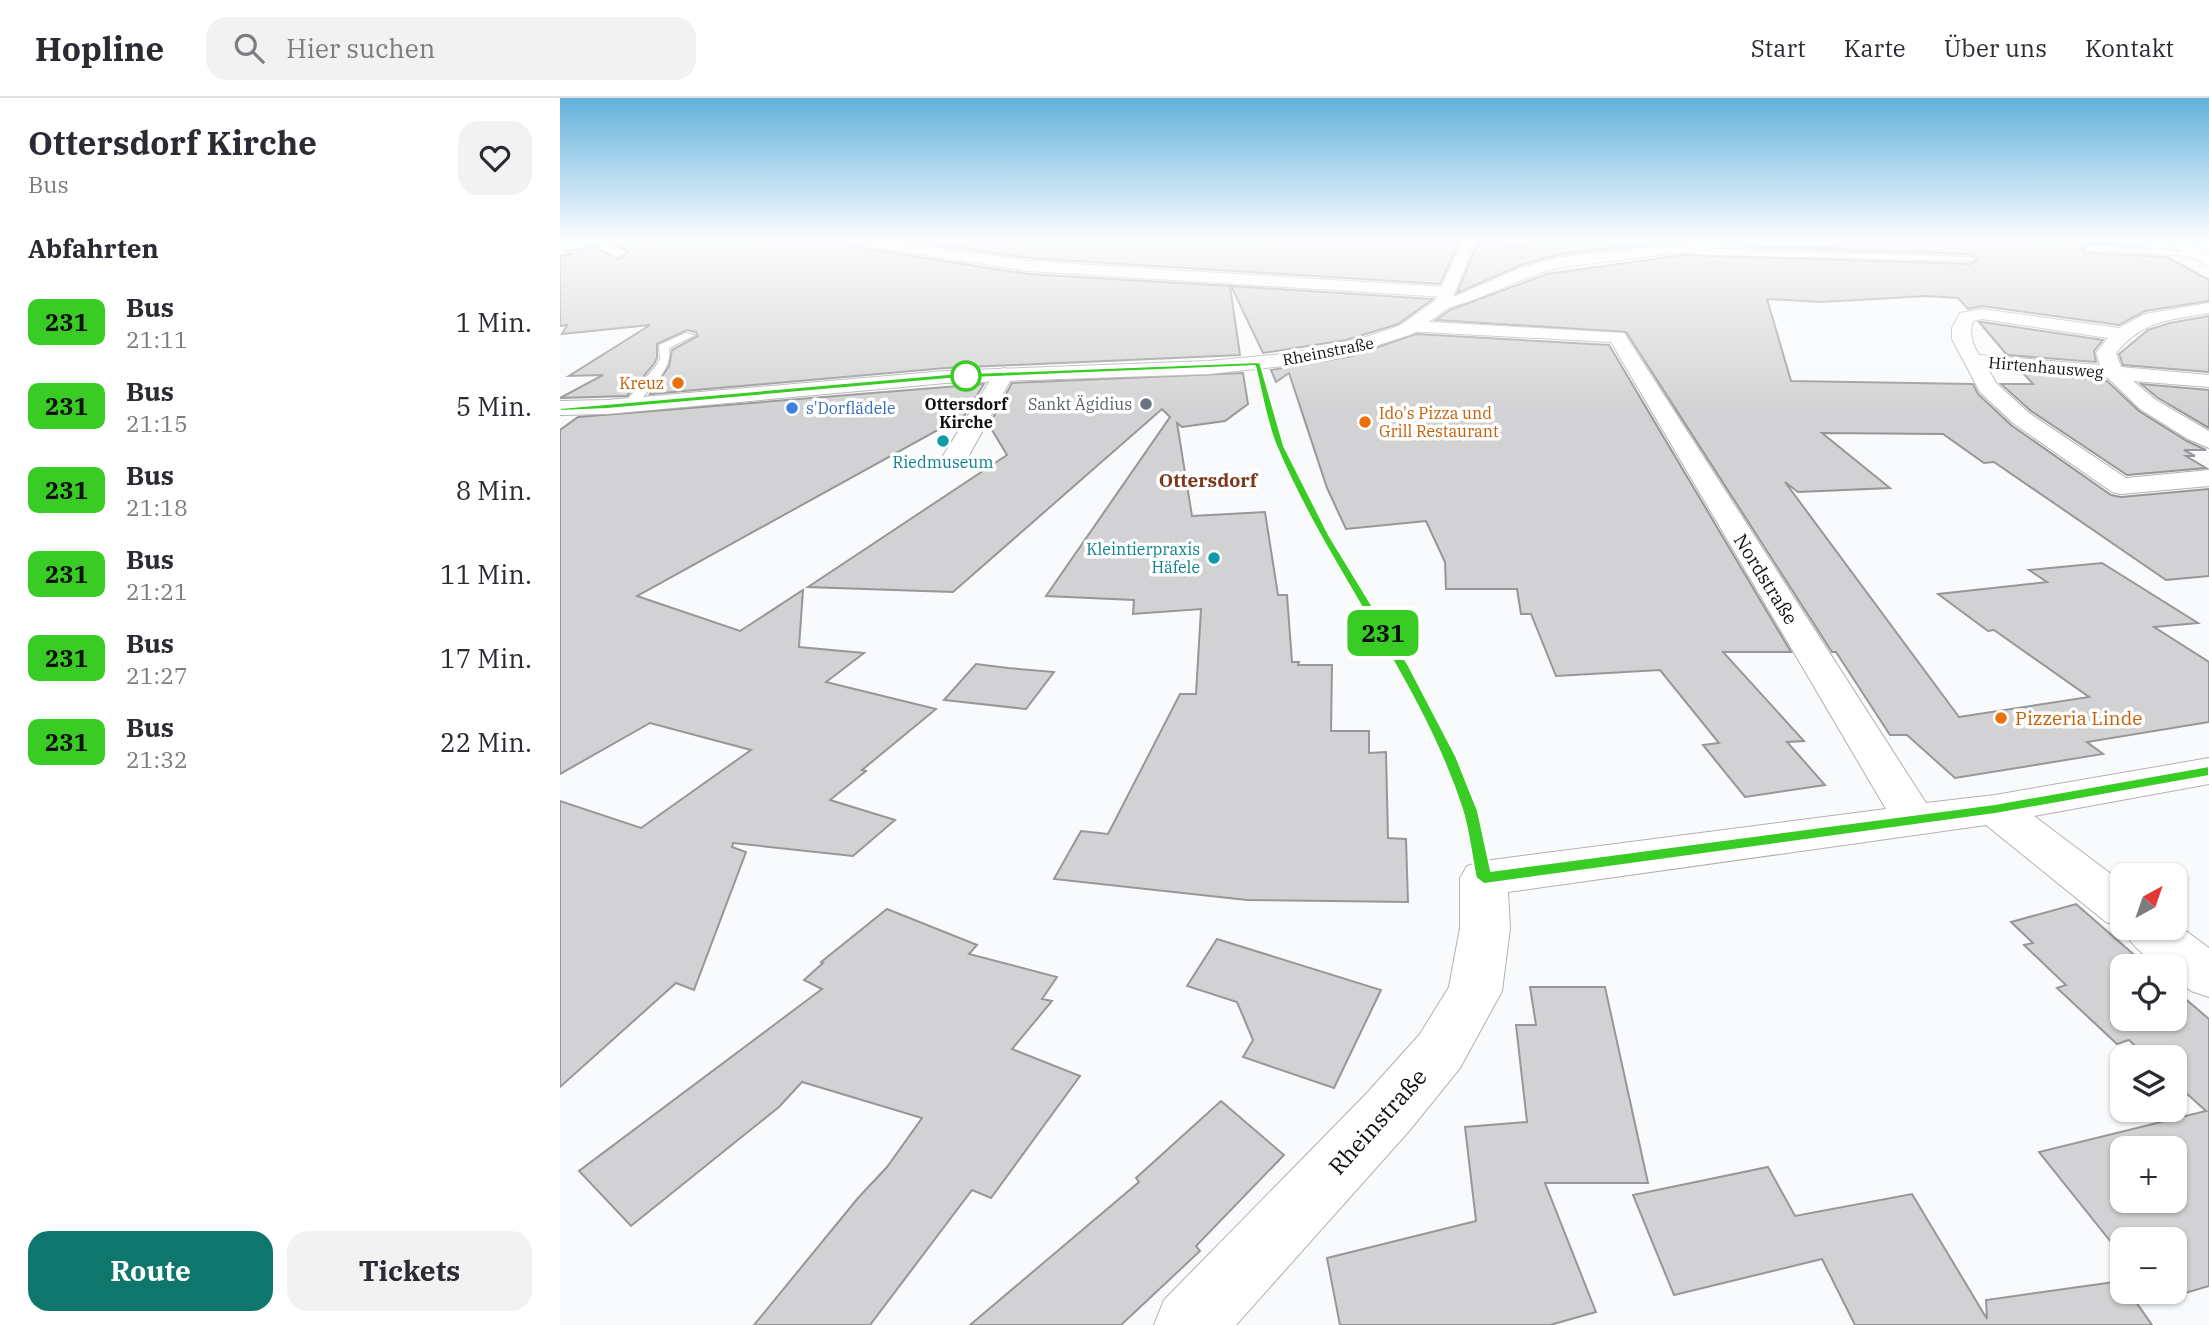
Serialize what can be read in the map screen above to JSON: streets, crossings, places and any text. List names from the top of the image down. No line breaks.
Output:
{"streets":{"street":["Rheinstraße","Hirtenhausweg","Nordstraße"]},"crossings":[["Rheinstraße","Nordstraße"]],"districts":["Ottersdorf"],"places":["Ottersdorf Kirche","Kreuz","Sankt Ägidius","s'Dorflädele","Ido's Pizza und Grill Restaurant","Riedmuseum","Kleintierpraxis Häfele","Pizzeria Linde"],"lines":["bus line 231"],"north":"top right","page":{"header":"Hopline","search":"Hier suchen","nav":["Start","Karte","Über uns","Kontakt"],"heading":[["Ottersdorf Kirche","Bus"],"Abfahrten"],"on_map":"231","list":[{"mark":"231","name":"Bus","note":"21:11","value":"1 Min."},{"mark":"231","name":"Bus","note":"21:15","value":"5 Min."},{"mark":"231","name":"Bus","note":"21:18","value":"8 Min."},{"mark":"231","name":"Bus","note":"21:21","value":"11 Min."},{"mark":"231","name":"Bus","note":"21:27","value":"17 Min."},{"mark":"231","name":"Bus","note":"21:32","value":"22 Min."}],"map_buttons":["+","−"],"buttons":["Route","Tickets"]}}
